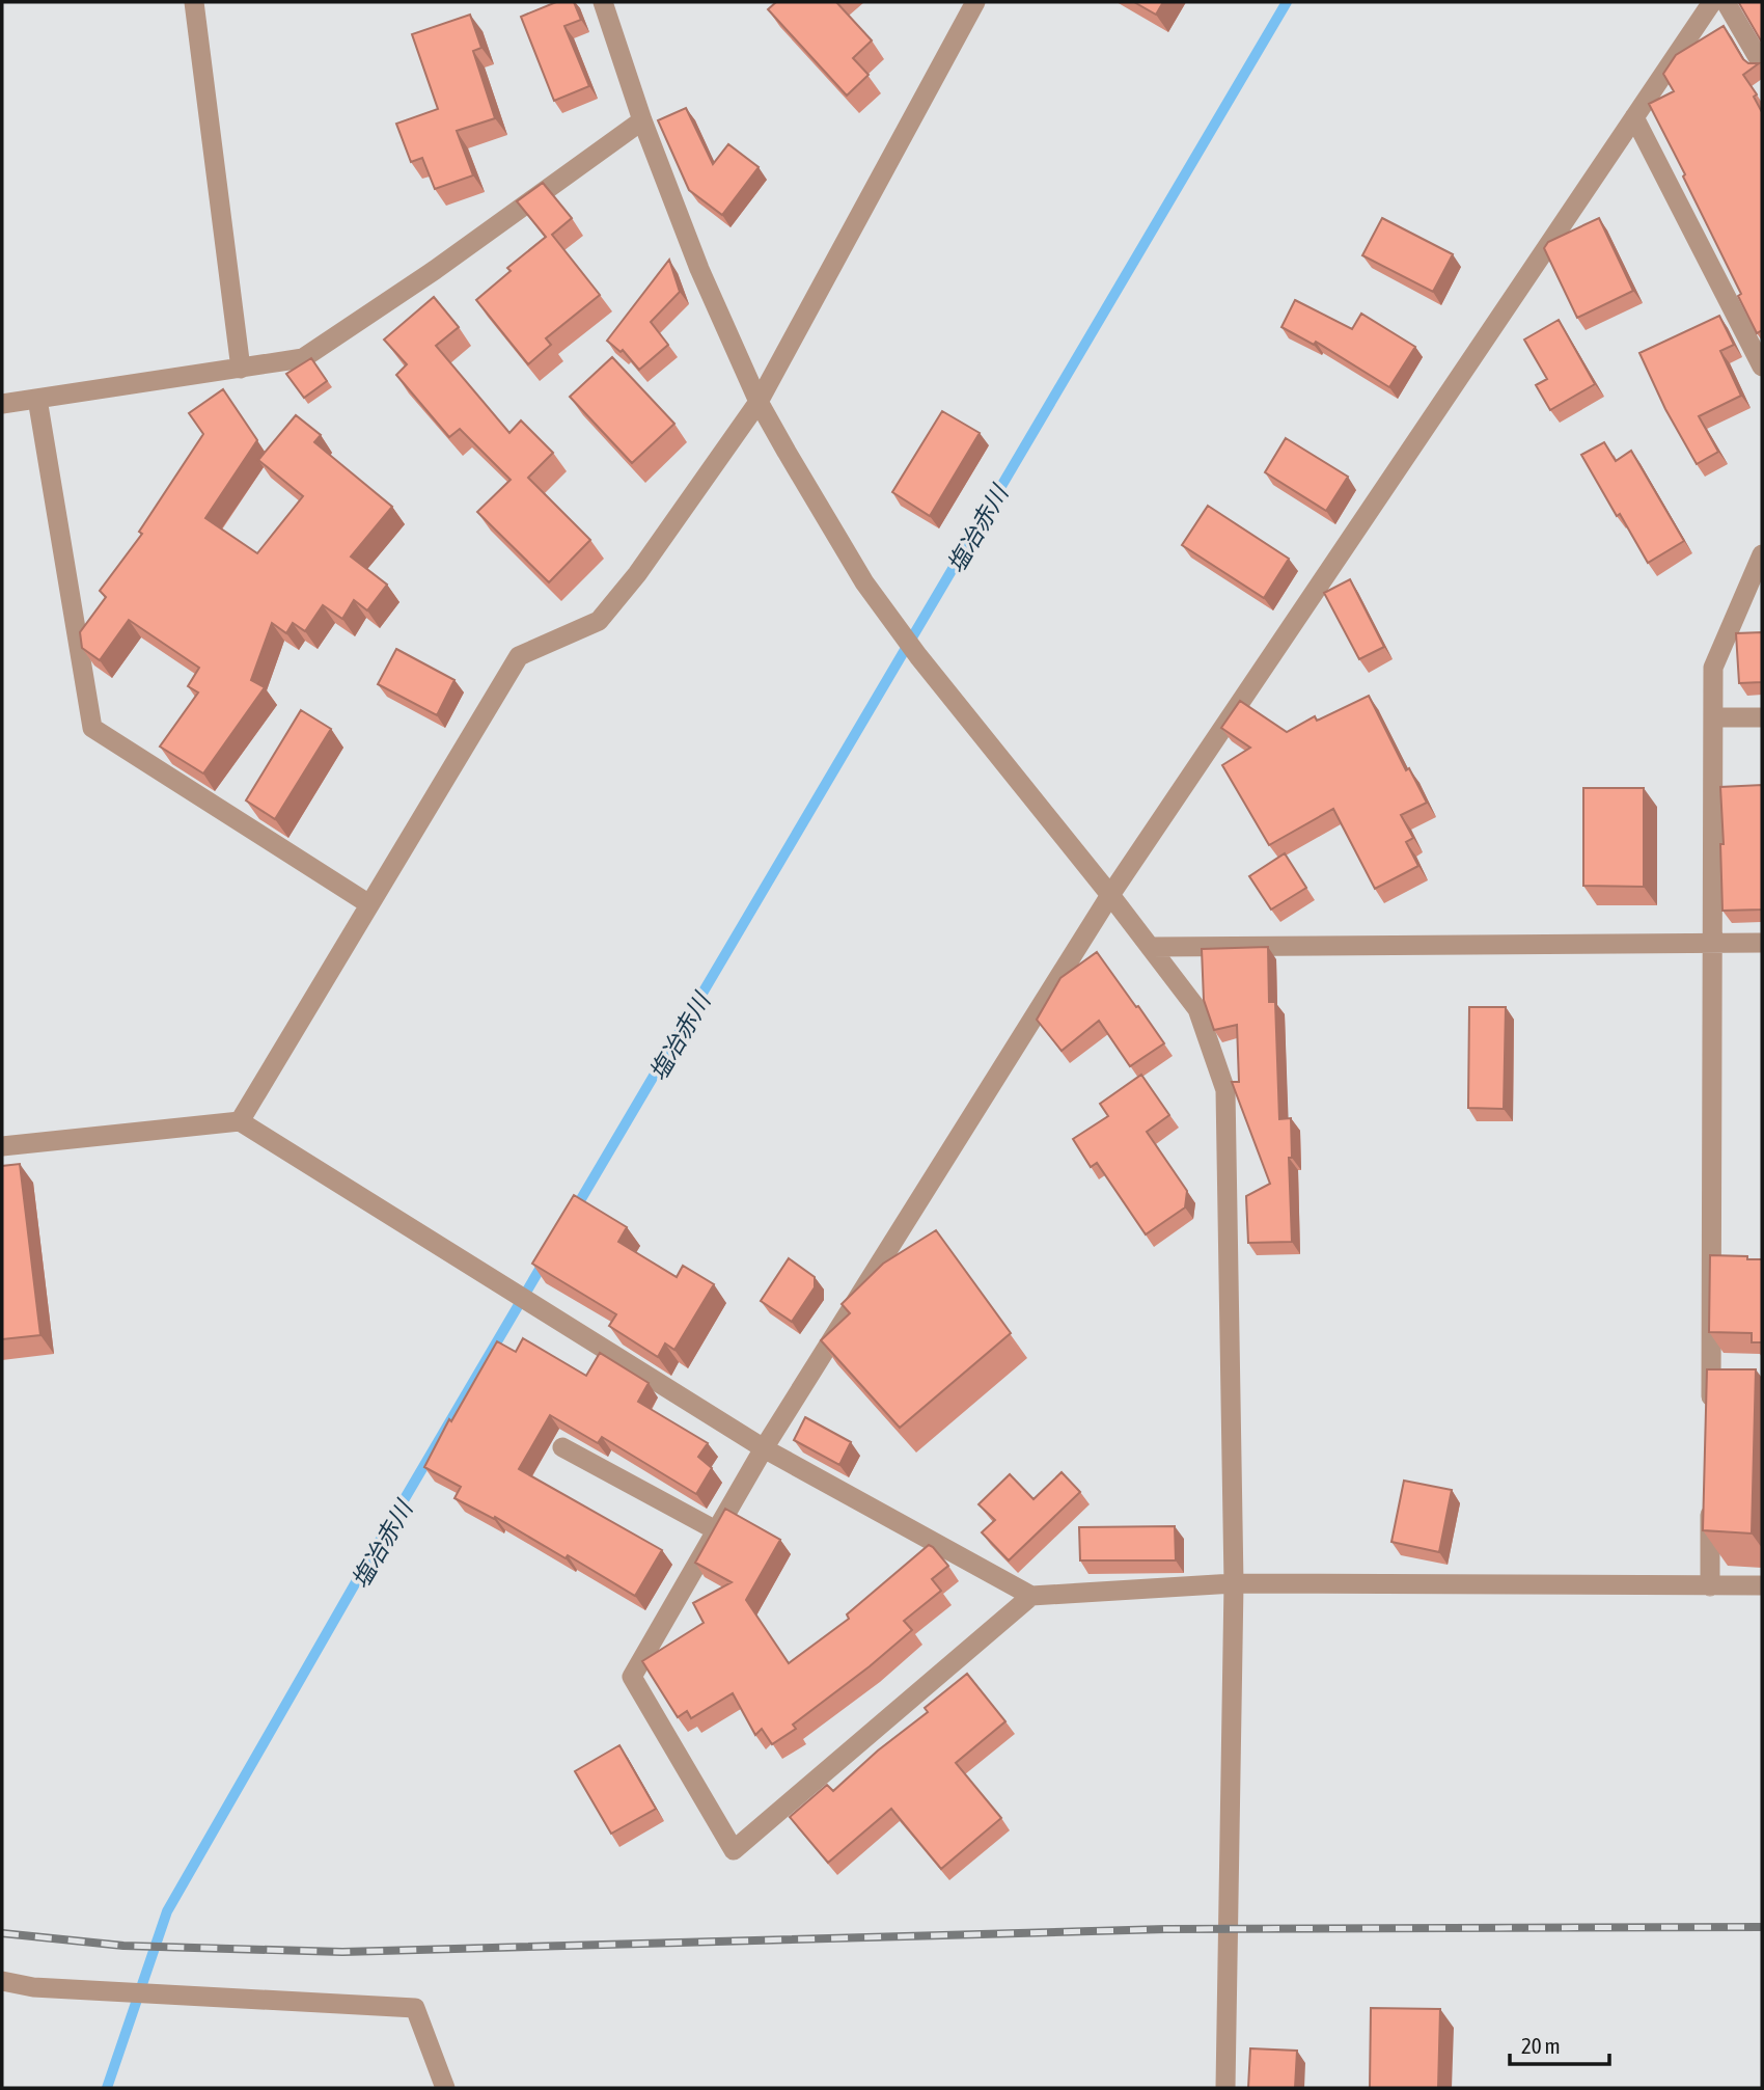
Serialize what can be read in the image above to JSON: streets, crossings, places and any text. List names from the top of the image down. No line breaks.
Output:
{"water":["塩冶赤川"],"scale_bar":"20 m"}
